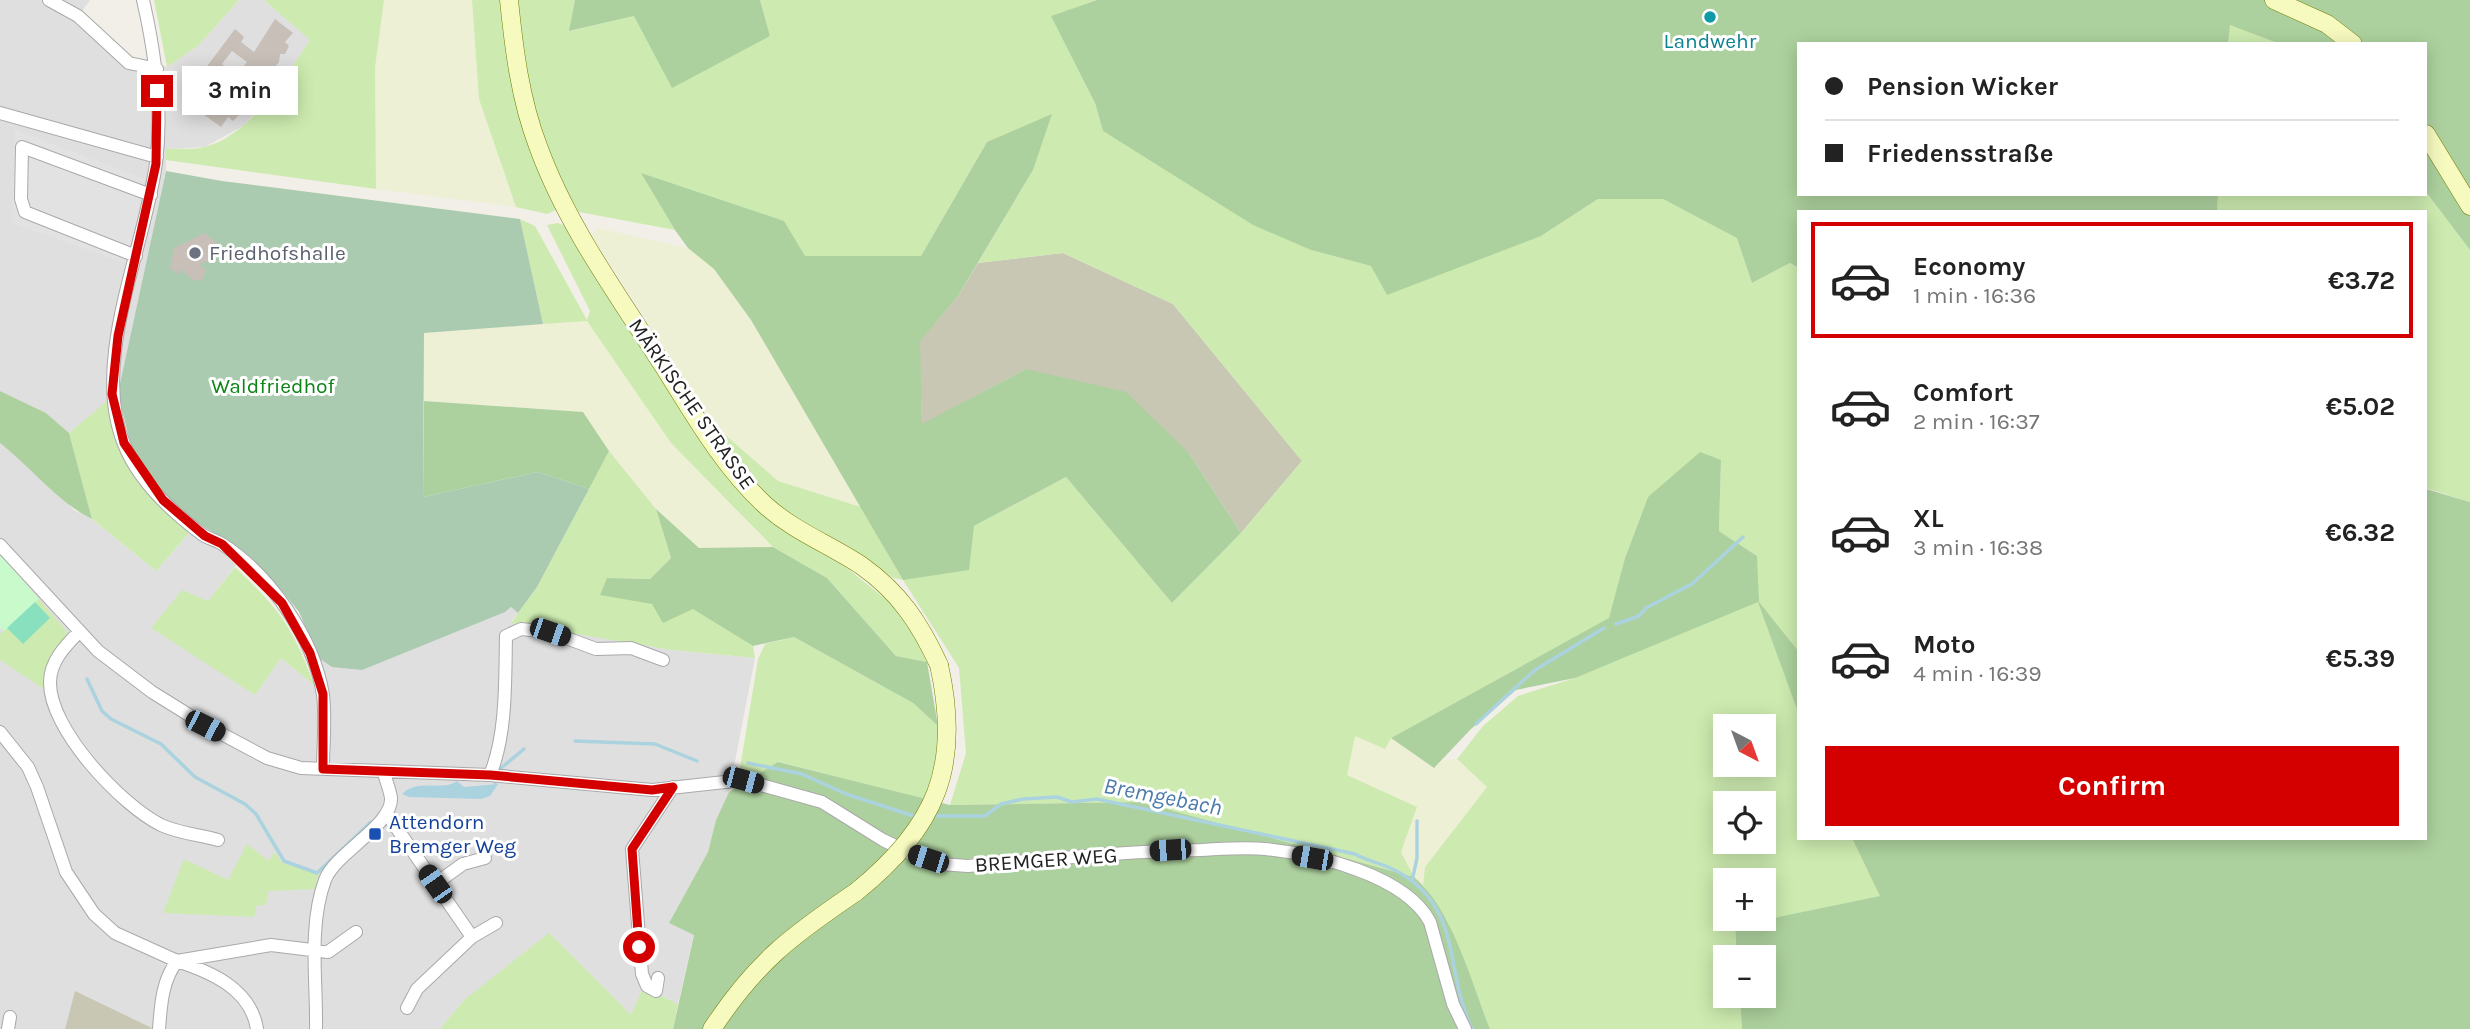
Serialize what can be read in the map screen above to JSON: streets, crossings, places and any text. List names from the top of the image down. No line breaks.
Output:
{"streets":{"main road":["MÄRKISCHE STRASSE"],"street":["BREMGER WEG"]},"water":["Bremgebach"],"parks":["Waldfriedhof"],"places":{"other":["Landwehr","Friedhofshalle"],"transit":["Attendorn Bremger Weg"]},"north":"bottom right","page":{"banner":["Pension Wicker","Friedensstraße"],"bubble":"3 min","list":[{"name":"Economy","note":"1 min · 16:36","value":"€3.72"},{"name":"Comfort","note":"2 min · 16:37","value":"€5.02"},{"name":"XL","note":"3 min · 16:38","value":"€6.32"},{"name":"Moto","note":"4 min · 16:39","value":"€5.39"}],"map_buttons":["+","−"],"buttons":"Confirm"}}
